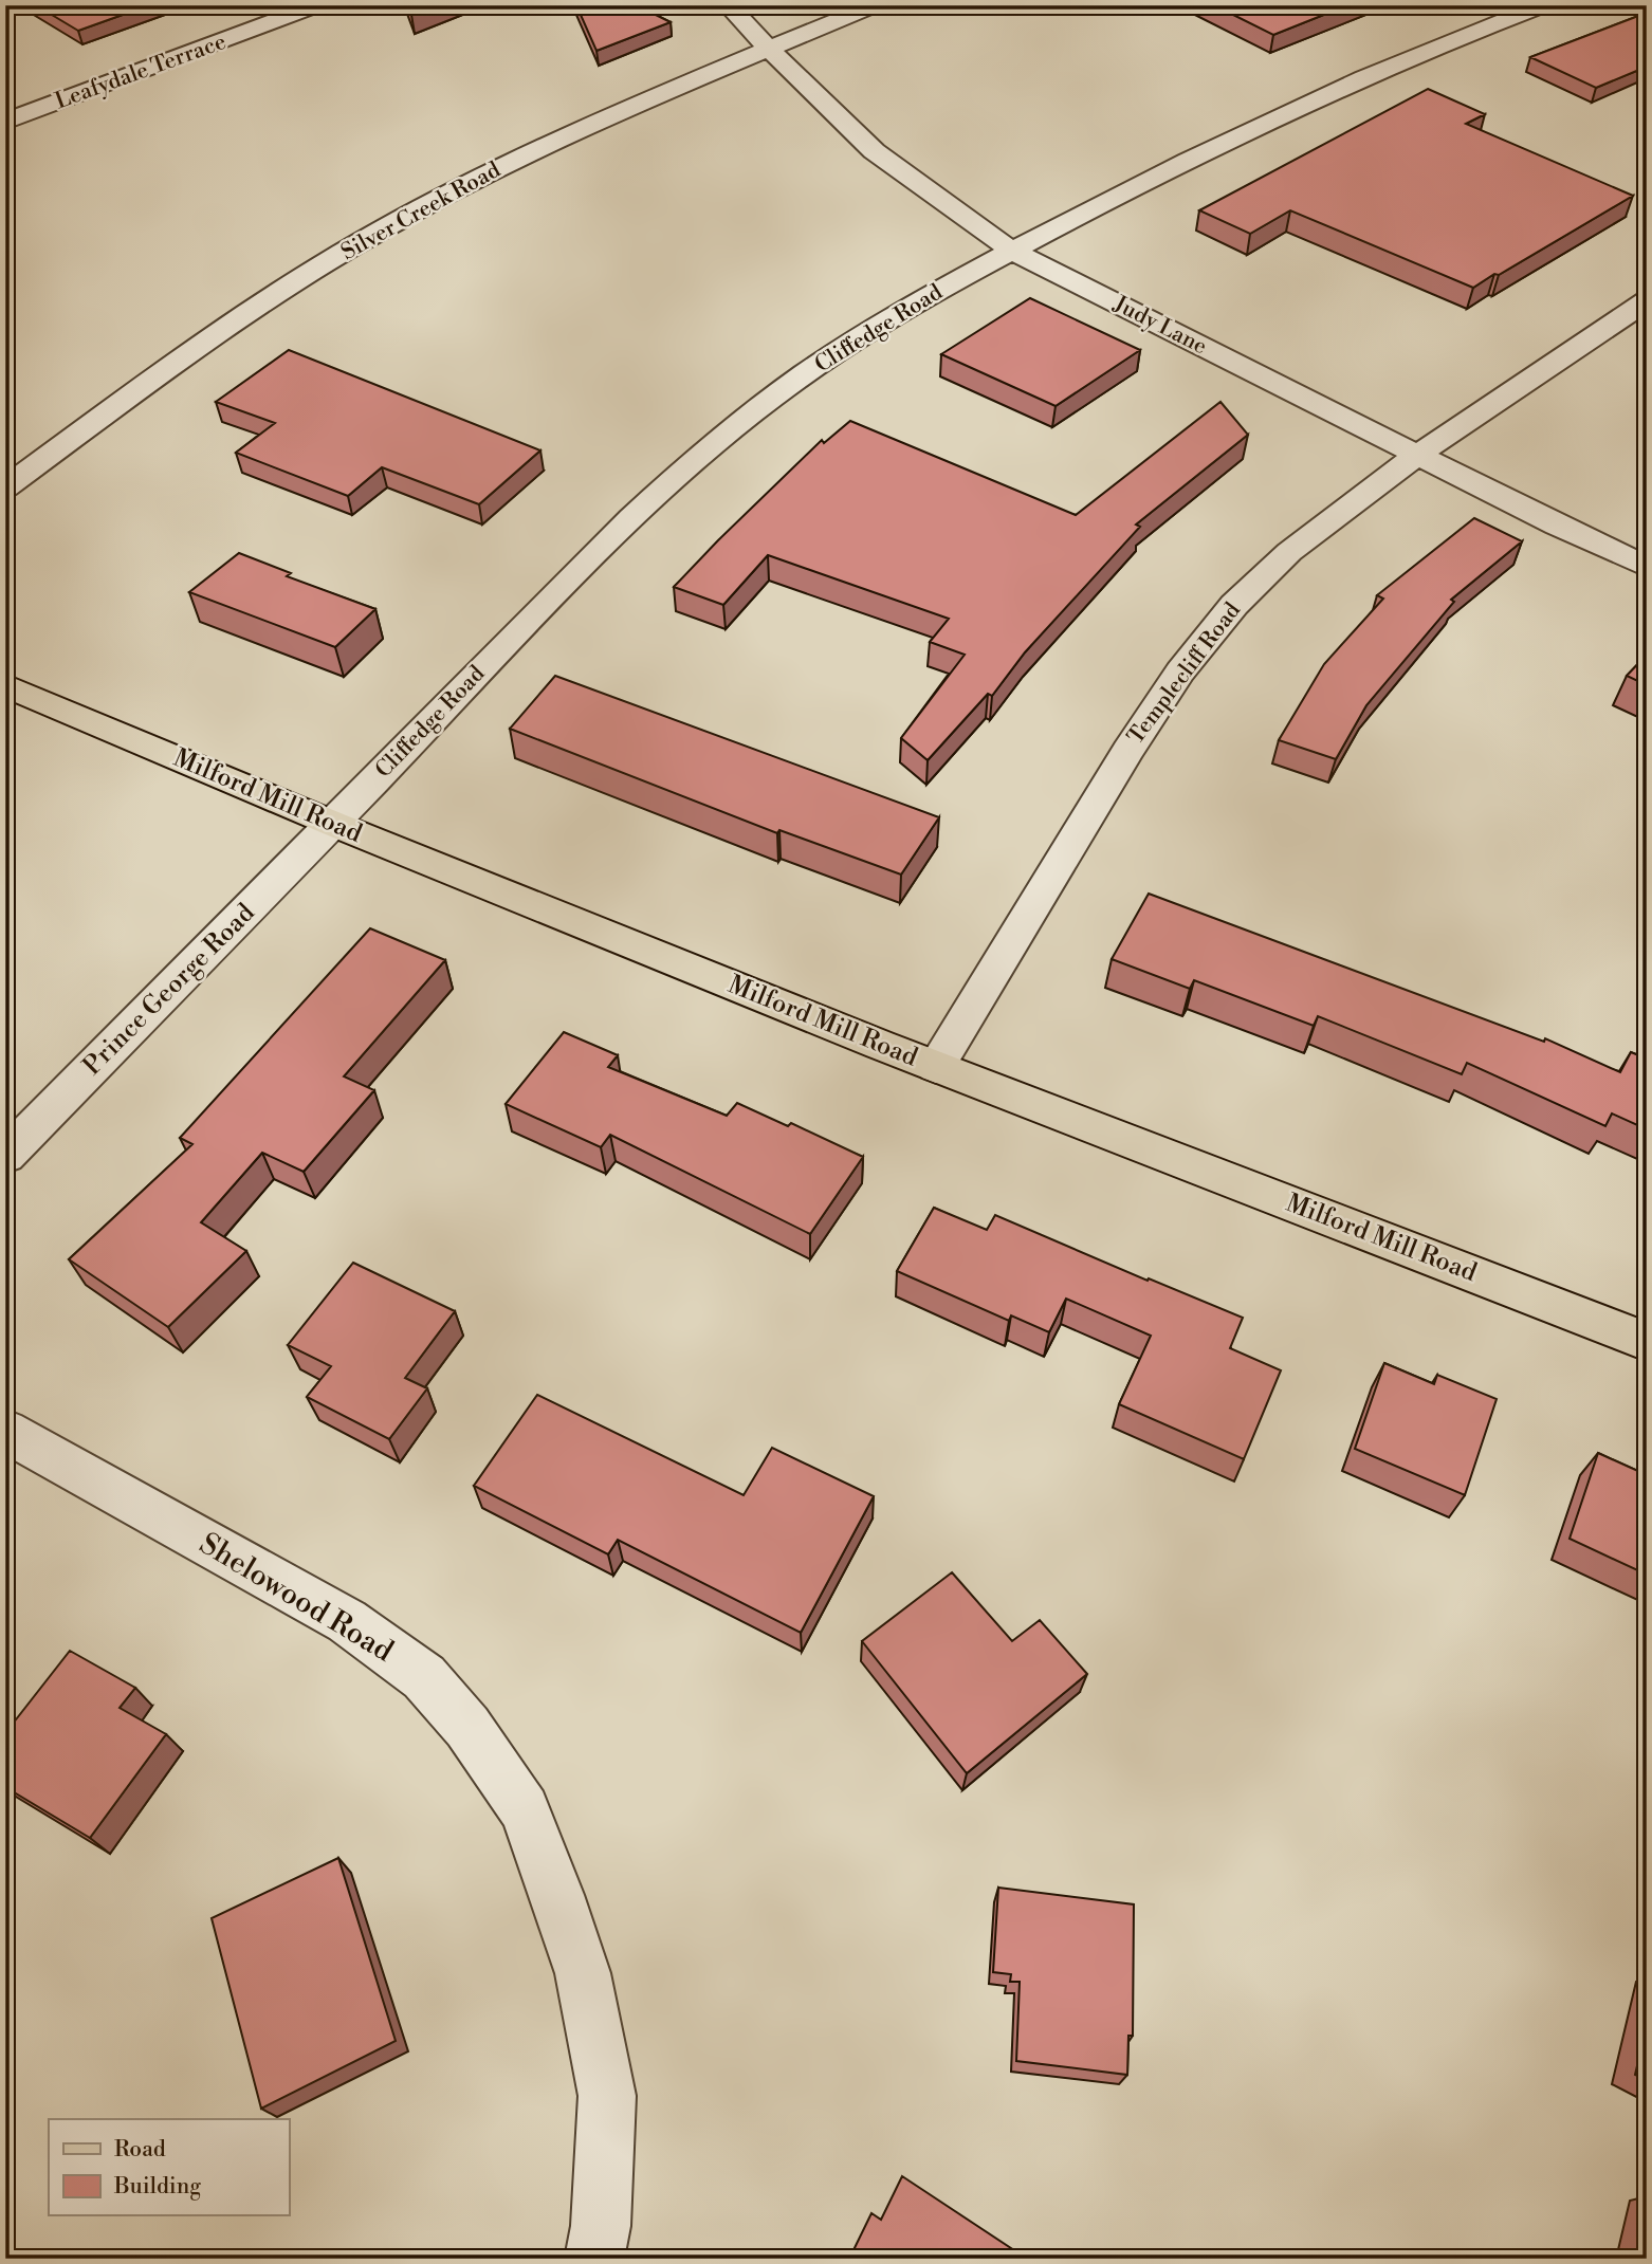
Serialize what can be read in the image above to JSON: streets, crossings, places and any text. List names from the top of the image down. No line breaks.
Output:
{"streets":{"main road":["Milford Mill Road"],"street":["Leafydale Terrace","Silver Creek Road","Judy Lane","Cliffedge Road","Templecliff Road","Prince George Road","Shelowood Road"]},"crossings":[["Silver Creek Road","Judy Lane"],["Judy Lane","Cliffedge Road"],["Judy Lane","Templecliff Road"],["Cliffedge Road","Milford Mill Road"],["Cliffedge Road","Prince George Road"],["Templecliff Road","Milford Mill Road"],["Milford Mill Road","Prince George Road"]],"legend":["Road","Building"]}
